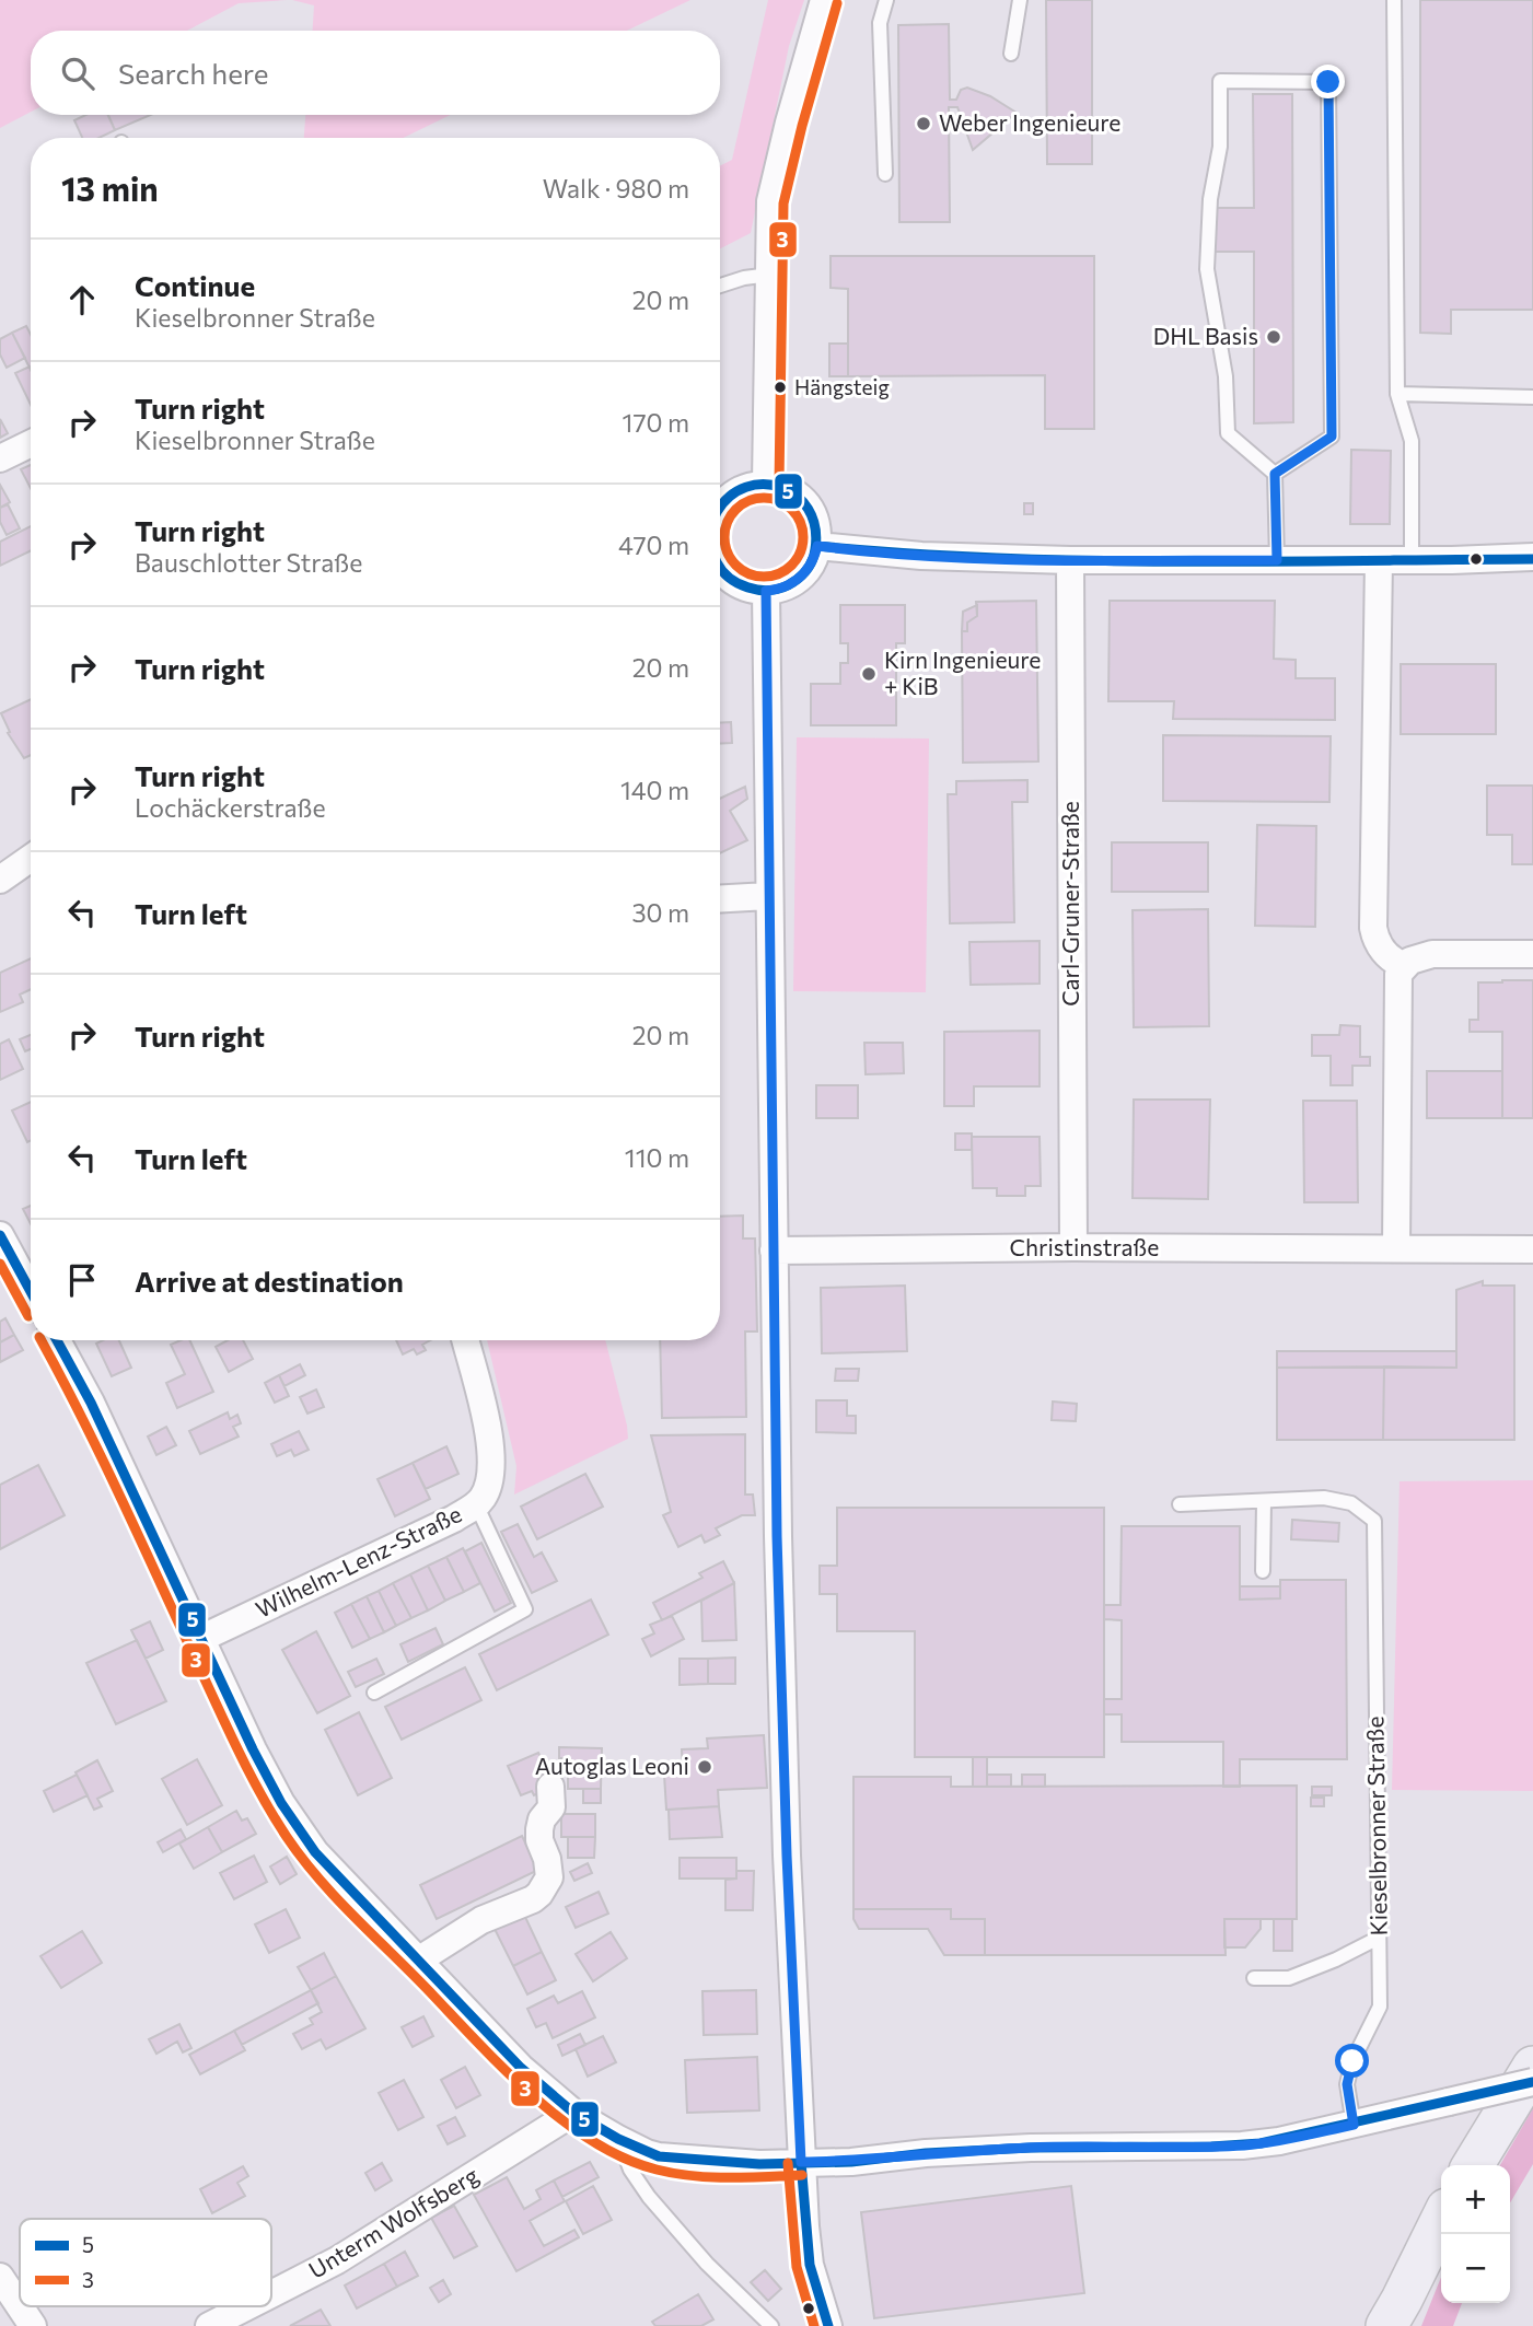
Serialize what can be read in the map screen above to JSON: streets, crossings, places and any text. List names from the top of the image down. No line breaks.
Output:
{"streets":{"street":["Carl-Gruner-Straße","Christinstraße","Wilhelm-Lenz-Straße","Unterm Wolfsberg"],"lane":["Kieselbronner Straße"]},"crossings":[["Carl-Gruner-Straße","Christinstraße"]],"places":["Weber Ingenieure","DHL Basis","Hängsteig","Kirn Ingenieure + KiB","Autoglas Leoni"],"lines":["transit line 3","transit line 5"],"legend":["5","3"],"page":{"search":"Search here","heading":["13 min","Walk · 980 m"],"list":[["Continue","Kieselbronner Straße","20 m"],["Turn right","Kieselbronner Straße","170 m"],["Turn right","Bauschlotter Straße","470 m"],["Turn right","20 m"],["Turn right","Lochäckerstraße","140 m"],["Turn left","30 m"],["Turn right","20 m"],["Turn left","110 m"],"Arrive at destination"],"map_buttons":["+","−"]}}
